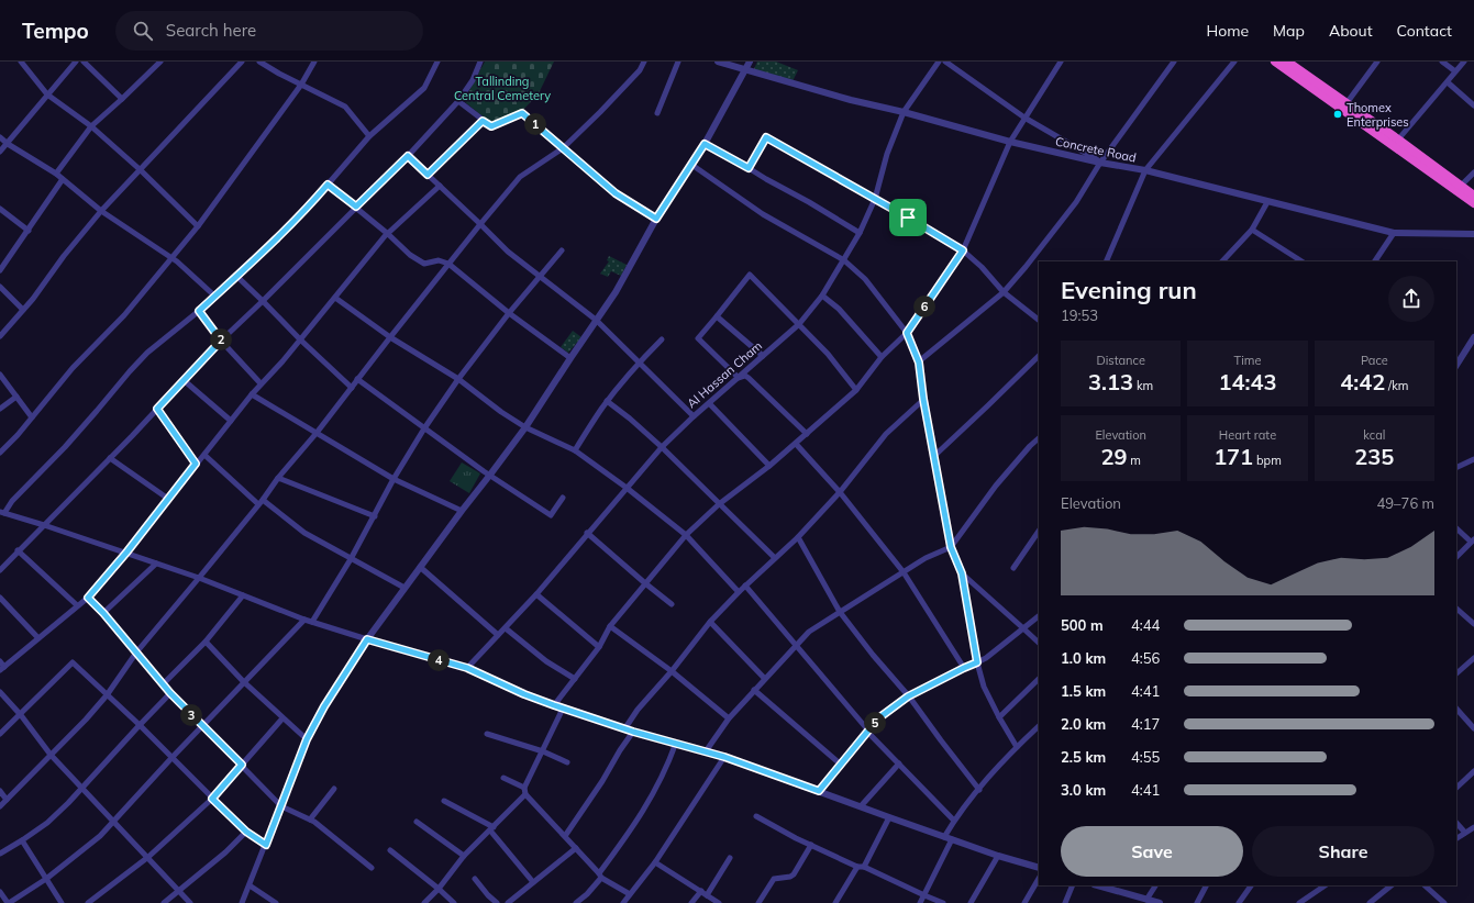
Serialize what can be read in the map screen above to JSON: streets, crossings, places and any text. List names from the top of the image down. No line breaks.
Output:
{"streets":{"street":["Concrete Road","Al Hassan Cham"]},"crossings":[["Concrete Road","Al Hassan Cham"]],"parks":["Tallinding Central Cemetery"],"places":["Thomex Enterprises"],"page":{"header":"Tempo","search":"Search here","nav":["Home","Map","About","Contact"],"pins":["1","6","2","4","3","5"],"heading":["Evening run","19:53"],"stats":[["Distance","3.13 km"],["Time","14:43"],["Pace","4:42 /km"],["Elevation","29 m"],["Heart rate","171 bpm"],["kcal","235"]],"chart":["Elevation","49–76 m"],"list":[{"name":"500 m","note":"4:44"},{"name":"1.0 km","note":"4:56"},{"name":"1.5 km","note":"4:41"},{"name":"2.0 km","note":"4:17"},{"name":"2.5 km","note":"4:55"},{"name":"3.0 km","note":"4:41"}],"buttons":["Save","Share"]}}
